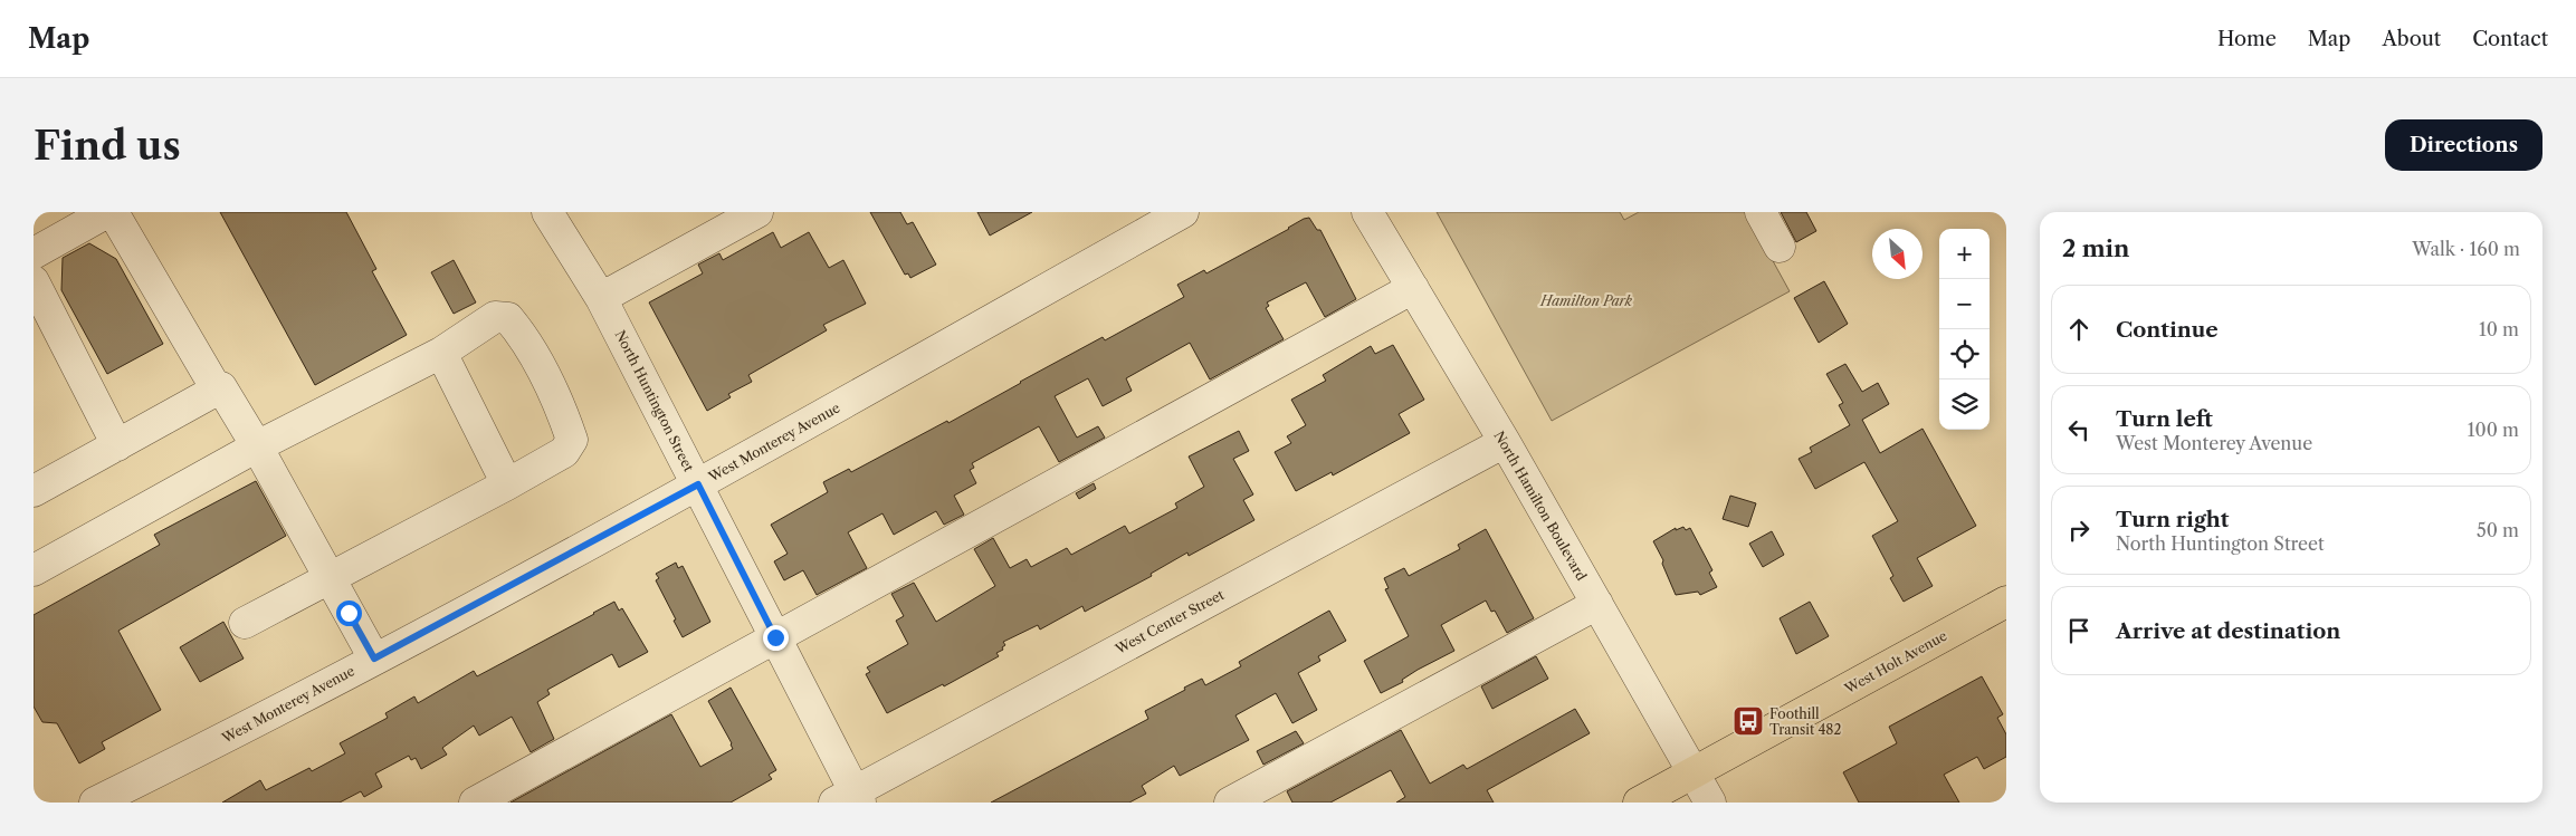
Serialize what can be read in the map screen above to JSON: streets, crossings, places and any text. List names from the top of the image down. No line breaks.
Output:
{"streets":{"main road":["West Holt Avenue"],"street":["North Huntington Street","West Monterey Avenue","North Hamilton Boulevard","West Center Street"]},"crossings":[["North Huntington Street","West Monterey Avenue"],["North Huntington Street","West Center Street"],["North Hamilton Boulevard","West Center Street"],["North Hamilton Boulevard","West Holt Avenue"]],"parks":["Hamilton Park"],"places":{"bus stop":["Foothill Transit 482"]},"north":"bottom right","page":{"header":"Map","nav":["Home","Map","About","Contact"],"buttons":"Directions","title":"Find us","heading":["2 min","Walk · 160 m"],"map_buttons":["+","−"],"list":[["Continue","10 m"],["Turn left","West Monterey Avenue","100 m"],["Turn right","North Huntington Street","50 m"],"Arrive at destination"]}}
